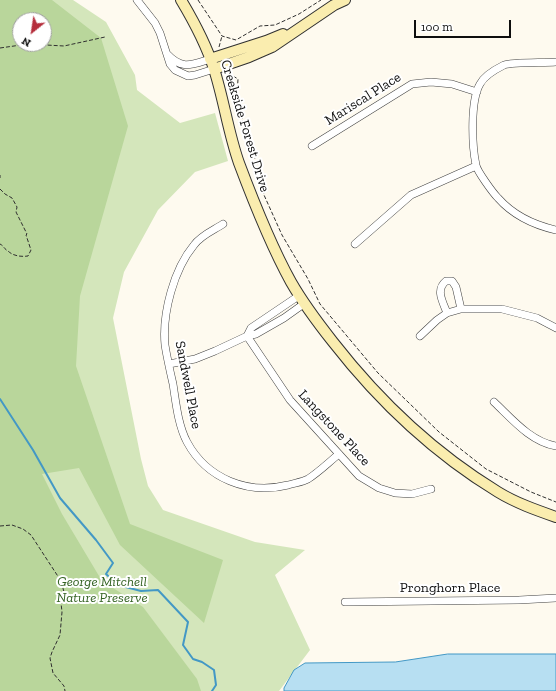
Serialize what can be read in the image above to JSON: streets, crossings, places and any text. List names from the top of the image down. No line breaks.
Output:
{"streets":{"main road":["Creekside Forest Drive"],"street":["Mariscal Place","Sandwell Place","Langstone Place","Pronghorn Place"]},"crossings":[["Sandwell Place","Langstone Place"]],"parks":["George Mitchell Nature Preserve"],"scale_bar":"100 m","north":"bottom left"}
